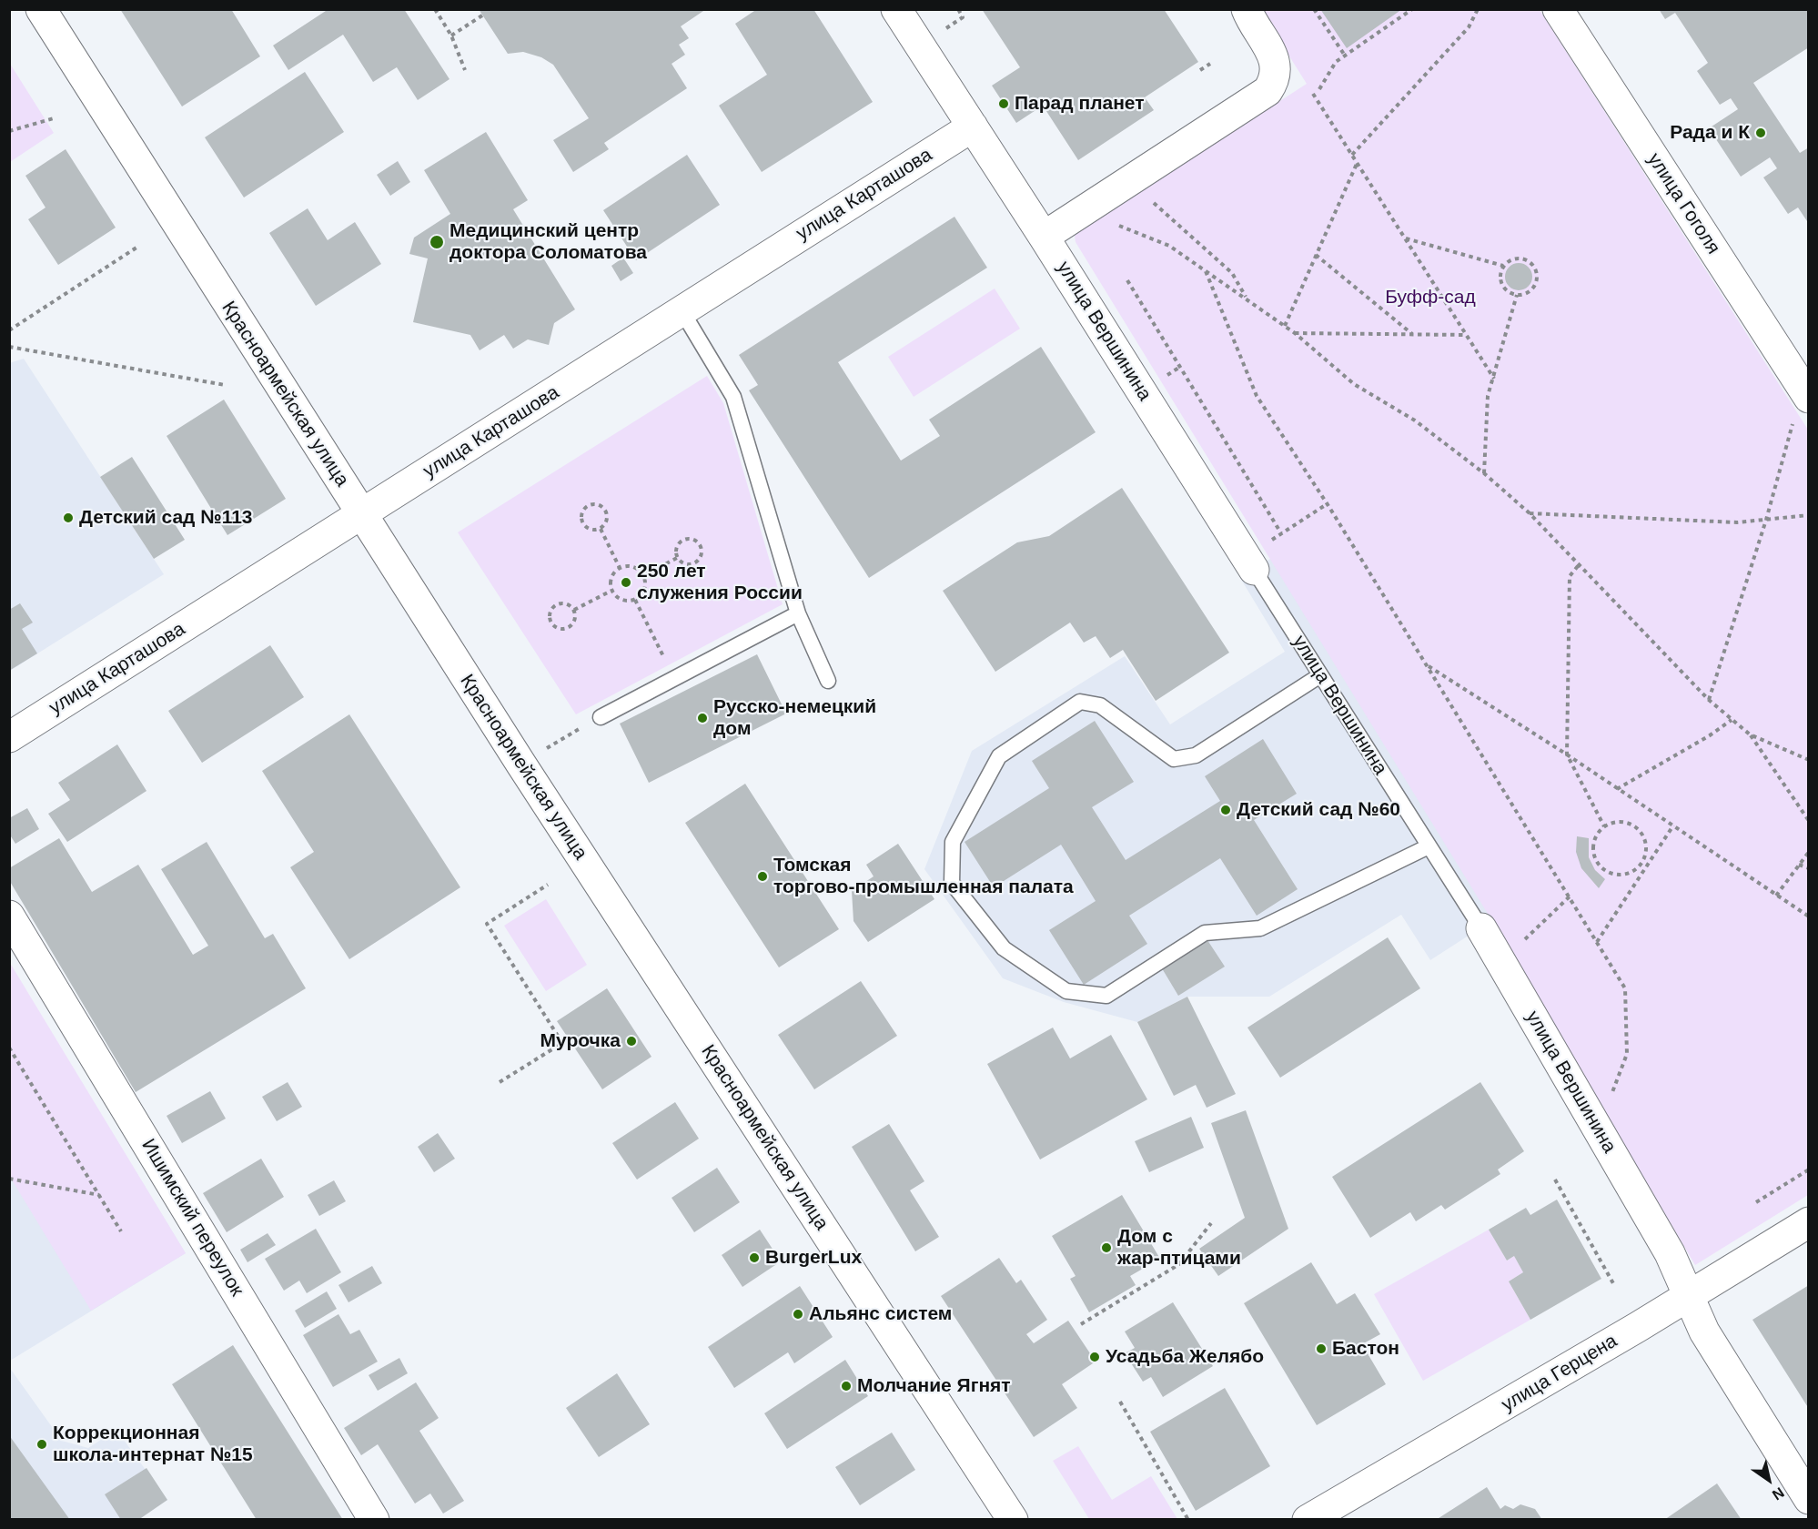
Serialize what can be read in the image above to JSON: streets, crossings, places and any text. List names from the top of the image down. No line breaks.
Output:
{"streets":{"street":["улица Карташова","улица Гоголя","улица Вершинина","Красноармейская улица","Ишимский переулок","улица Герцена"]},"crossings":[["улица Карташова","улица Вершинина"],["улица Карташова","Красноармейская улица"],["улица Вершинина","улица Герцена"]],"parks":["Буфф-сад"],"places":["Парад планет","Рада и К","Медицинский центр доктора Соломатова","Детский сад №113","250 лет служения России","Русско-немецкий дом","Детский сад №60","Томская торгово-промышленная палата","Мурочка","Дом с жар-птицами","BurgerLux","Альянс систем","Бастон","Усадьба Желябо","Молчание Ягнят","Коррекционная школа-интернат №15"],"north":"bottom right"}
